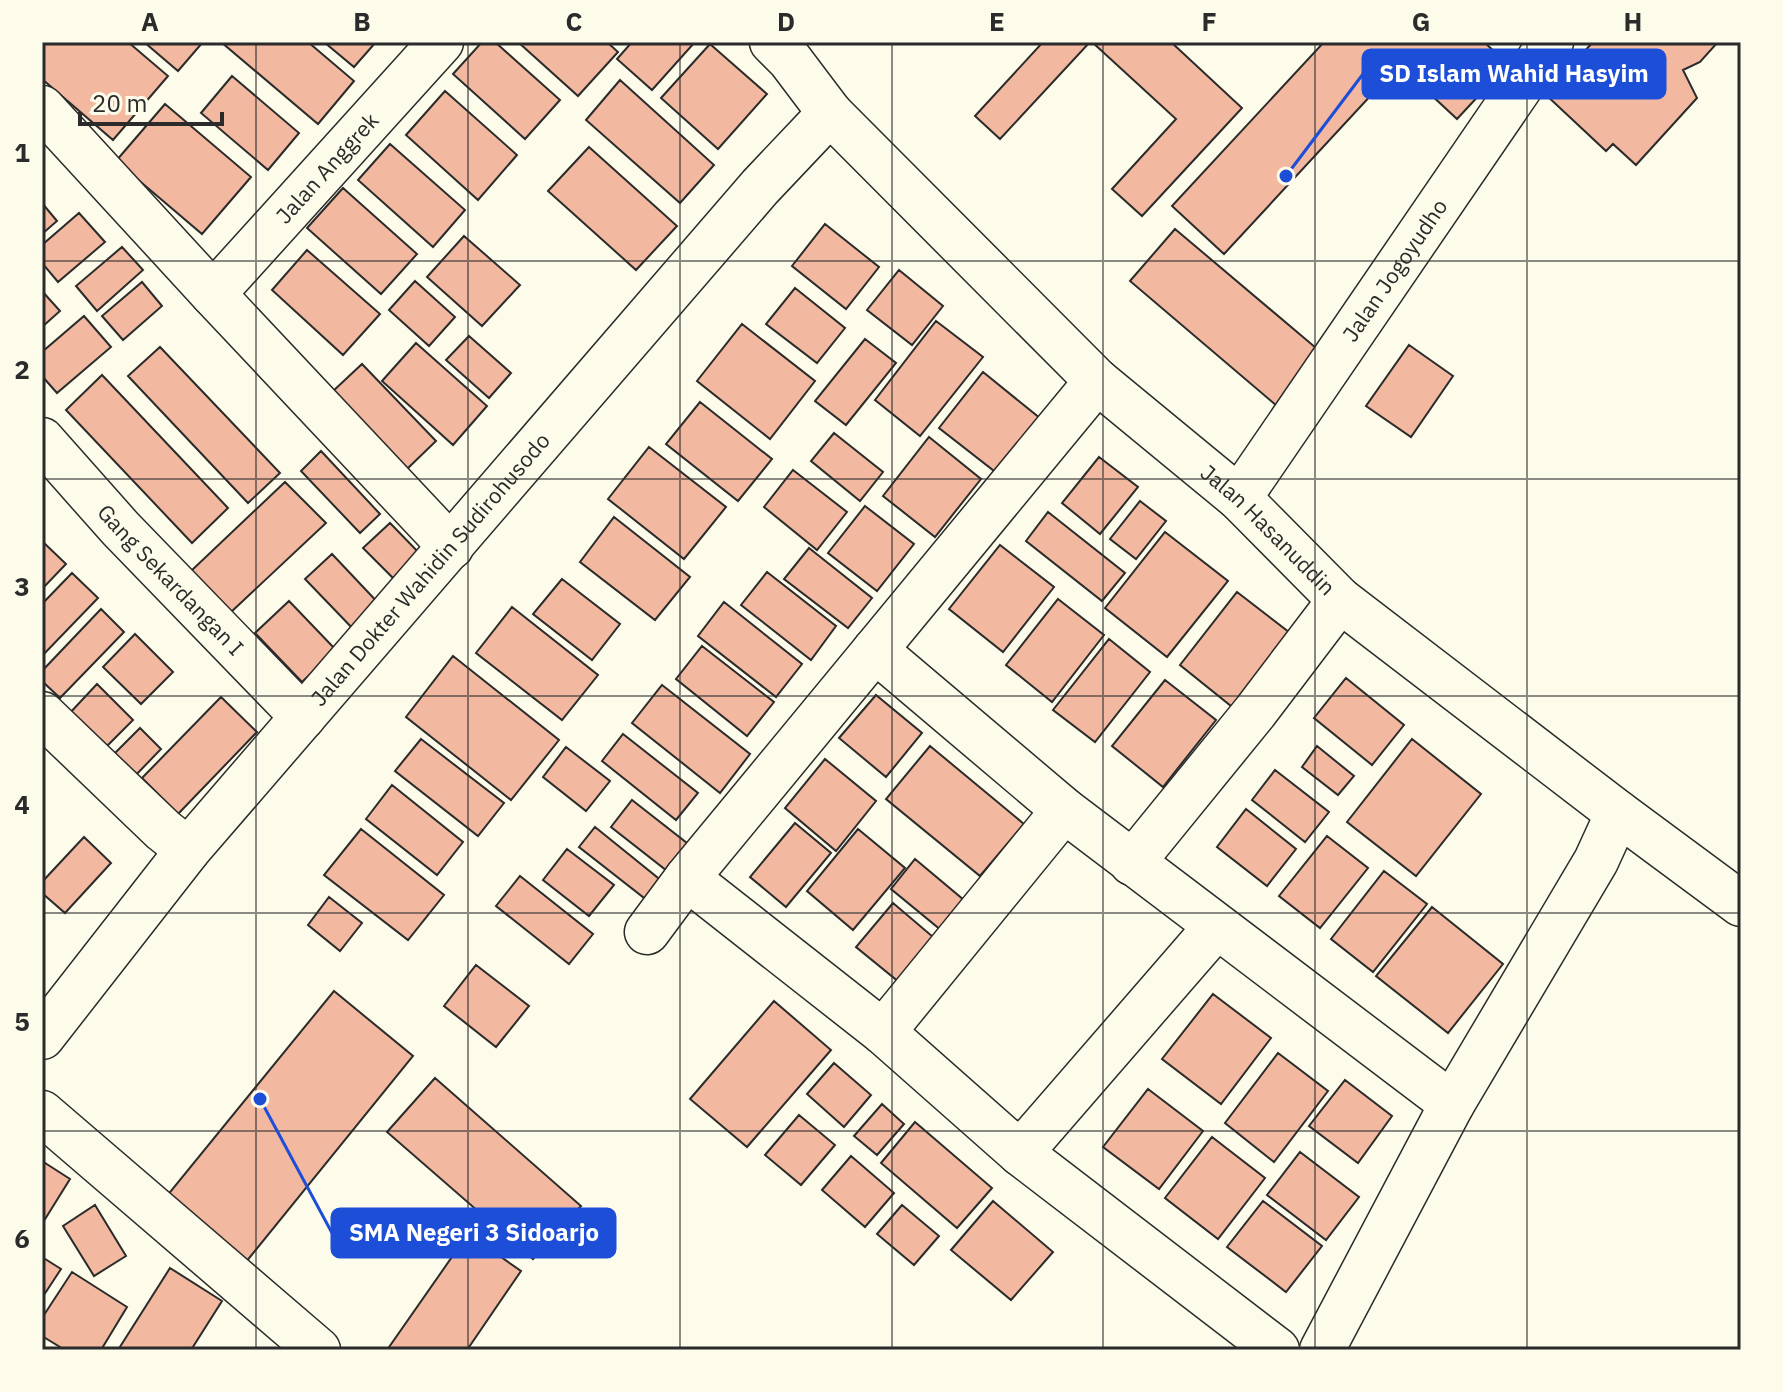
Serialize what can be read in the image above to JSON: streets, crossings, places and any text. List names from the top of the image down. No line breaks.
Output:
{"streets":{"street":["Jalan Anggrek","Jalan Jogoyudho","Jalan Hasanuddin","Jalan Dokter Wahidin Sudirohusodo","Gang Sekardangan I"]},"crossings":[["Jalan Jogoyudho","Jalan Hasanuddin"],["Jalan Hasanuddin","Jalan Dokter Wahidin Sudirohusodo"],["Jalan Dokter Wahidin Sudirohusodo","Gang Sekardangan I"]],"places":["SD Islam Wahid Hasyim","SMA Negeri 3 Sidoarjo"],"scale_bar":"20 m","grid":{"columns":["A","B","C","D","E","F","G","H"],"rows":["1","2","3","4","5","6"]}}
